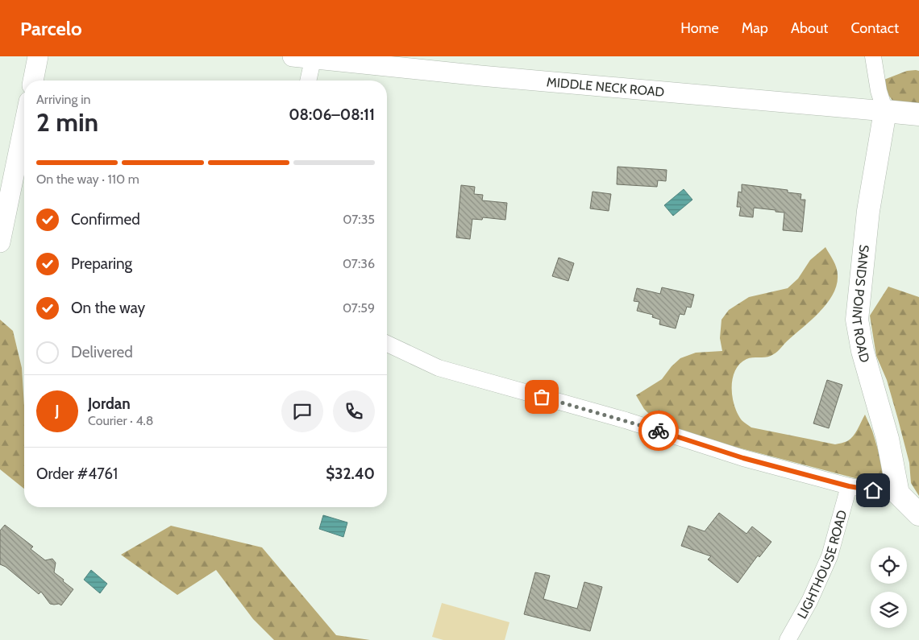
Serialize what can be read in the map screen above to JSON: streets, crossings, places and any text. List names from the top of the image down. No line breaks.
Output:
{"streets":{"main road":["MIDDLE NECK ROAD","SANDS POINT ROAD"],"street":["LIGHTHOUSE ROAD"]},"crossings":[["MIDDLE NECK ROAD","SANDS POINT ROAD"]],"page":{"header":"Parcelo","nav":["Home","Map","About","Contact"],"heading":["2 min","Arriving in","08:06–08:11"],"panel":["Jordan","Courier · 4.8","Order #4761","$32.40"],"bar":"On the way · 110 m","list":[["Confirmed","07:35"],["Preparing","07:36"],["On the way","07:59"],"Delivered"],"round":"J"}}
